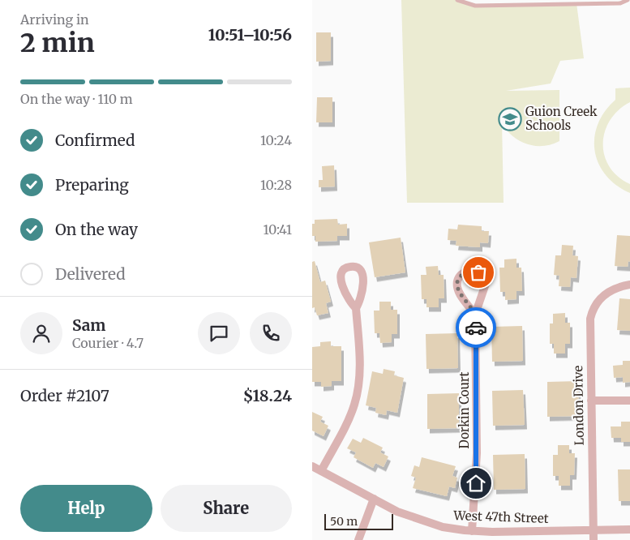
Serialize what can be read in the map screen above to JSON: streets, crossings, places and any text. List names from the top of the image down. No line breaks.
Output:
{"streets":{"street":["London Drive","Dorkin Court","West 47th Street"]},"crossings":[["London Drive","West 47th Street"],["Dorkin Court","West 47th Street"]],"places":{"school or university":["Guion Creek Schools"]},"scale_bar":"50 m","page":{"heading":["2 min","Arriving in","10:51–10:56"],"panel":["Sam","Courier · 4.7","Order #2107","$18.24"],"bar":"On the way · 110 m","list":[["Confirmed","10:24"],["Preparing","10:28"],["On the way","10:41"],"Delivered"],"buttons":["Help","Share"],"scale":"50 m"}}
